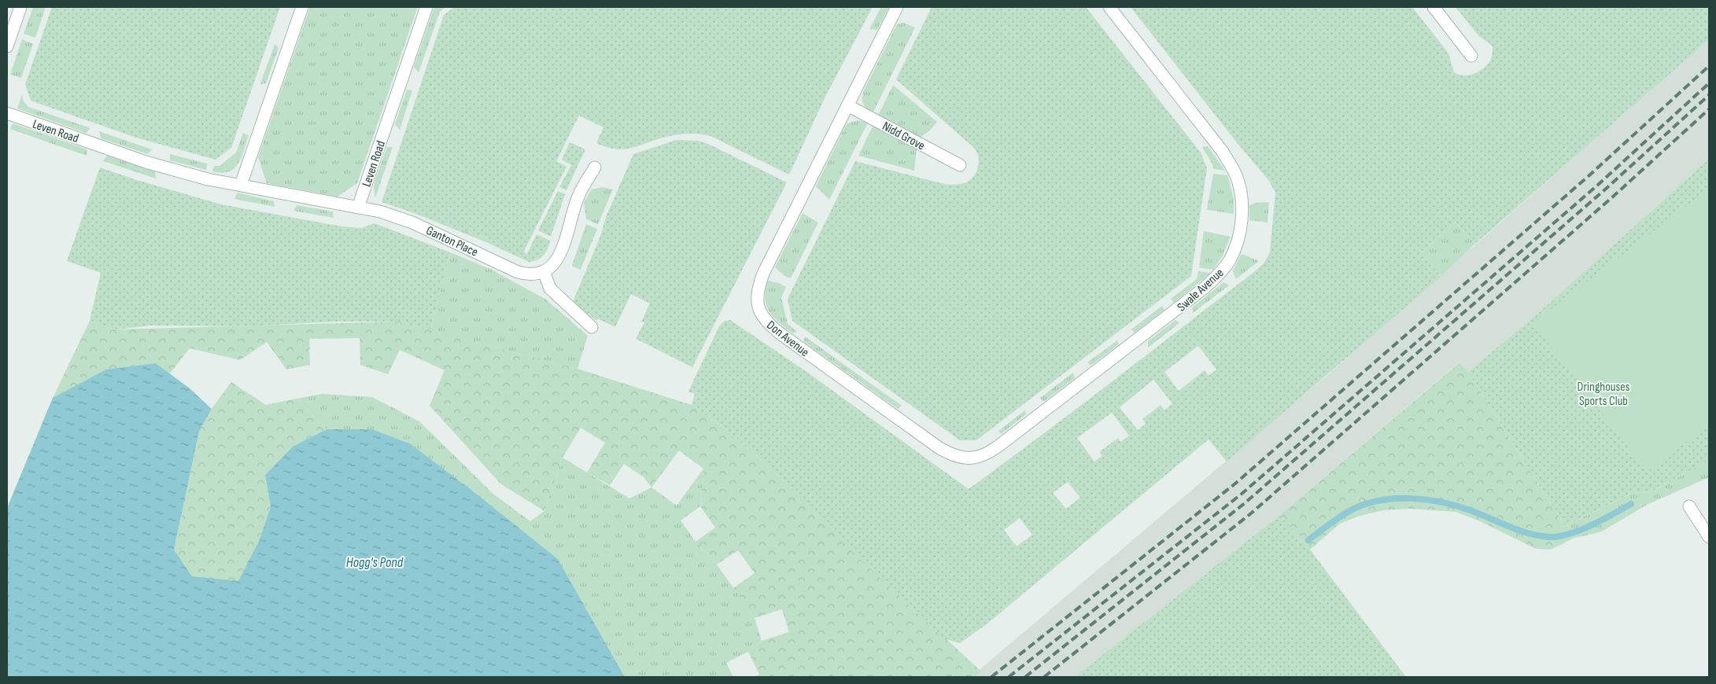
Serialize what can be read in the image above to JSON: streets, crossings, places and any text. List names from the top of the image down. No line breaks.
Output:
{"streets":{"street":["Leven Road","Nidd Grove","Ganton Place","Swale Avenue","Don Avenue"]},"crossings":[["Leven Road","Ganton Place"],["Nidd Grove","Don Avenue"],["Swale Avenue","Don Avenue"]],"water":["Hogg's Pond"],"parks":["Dringhouses Sports Club"]}
